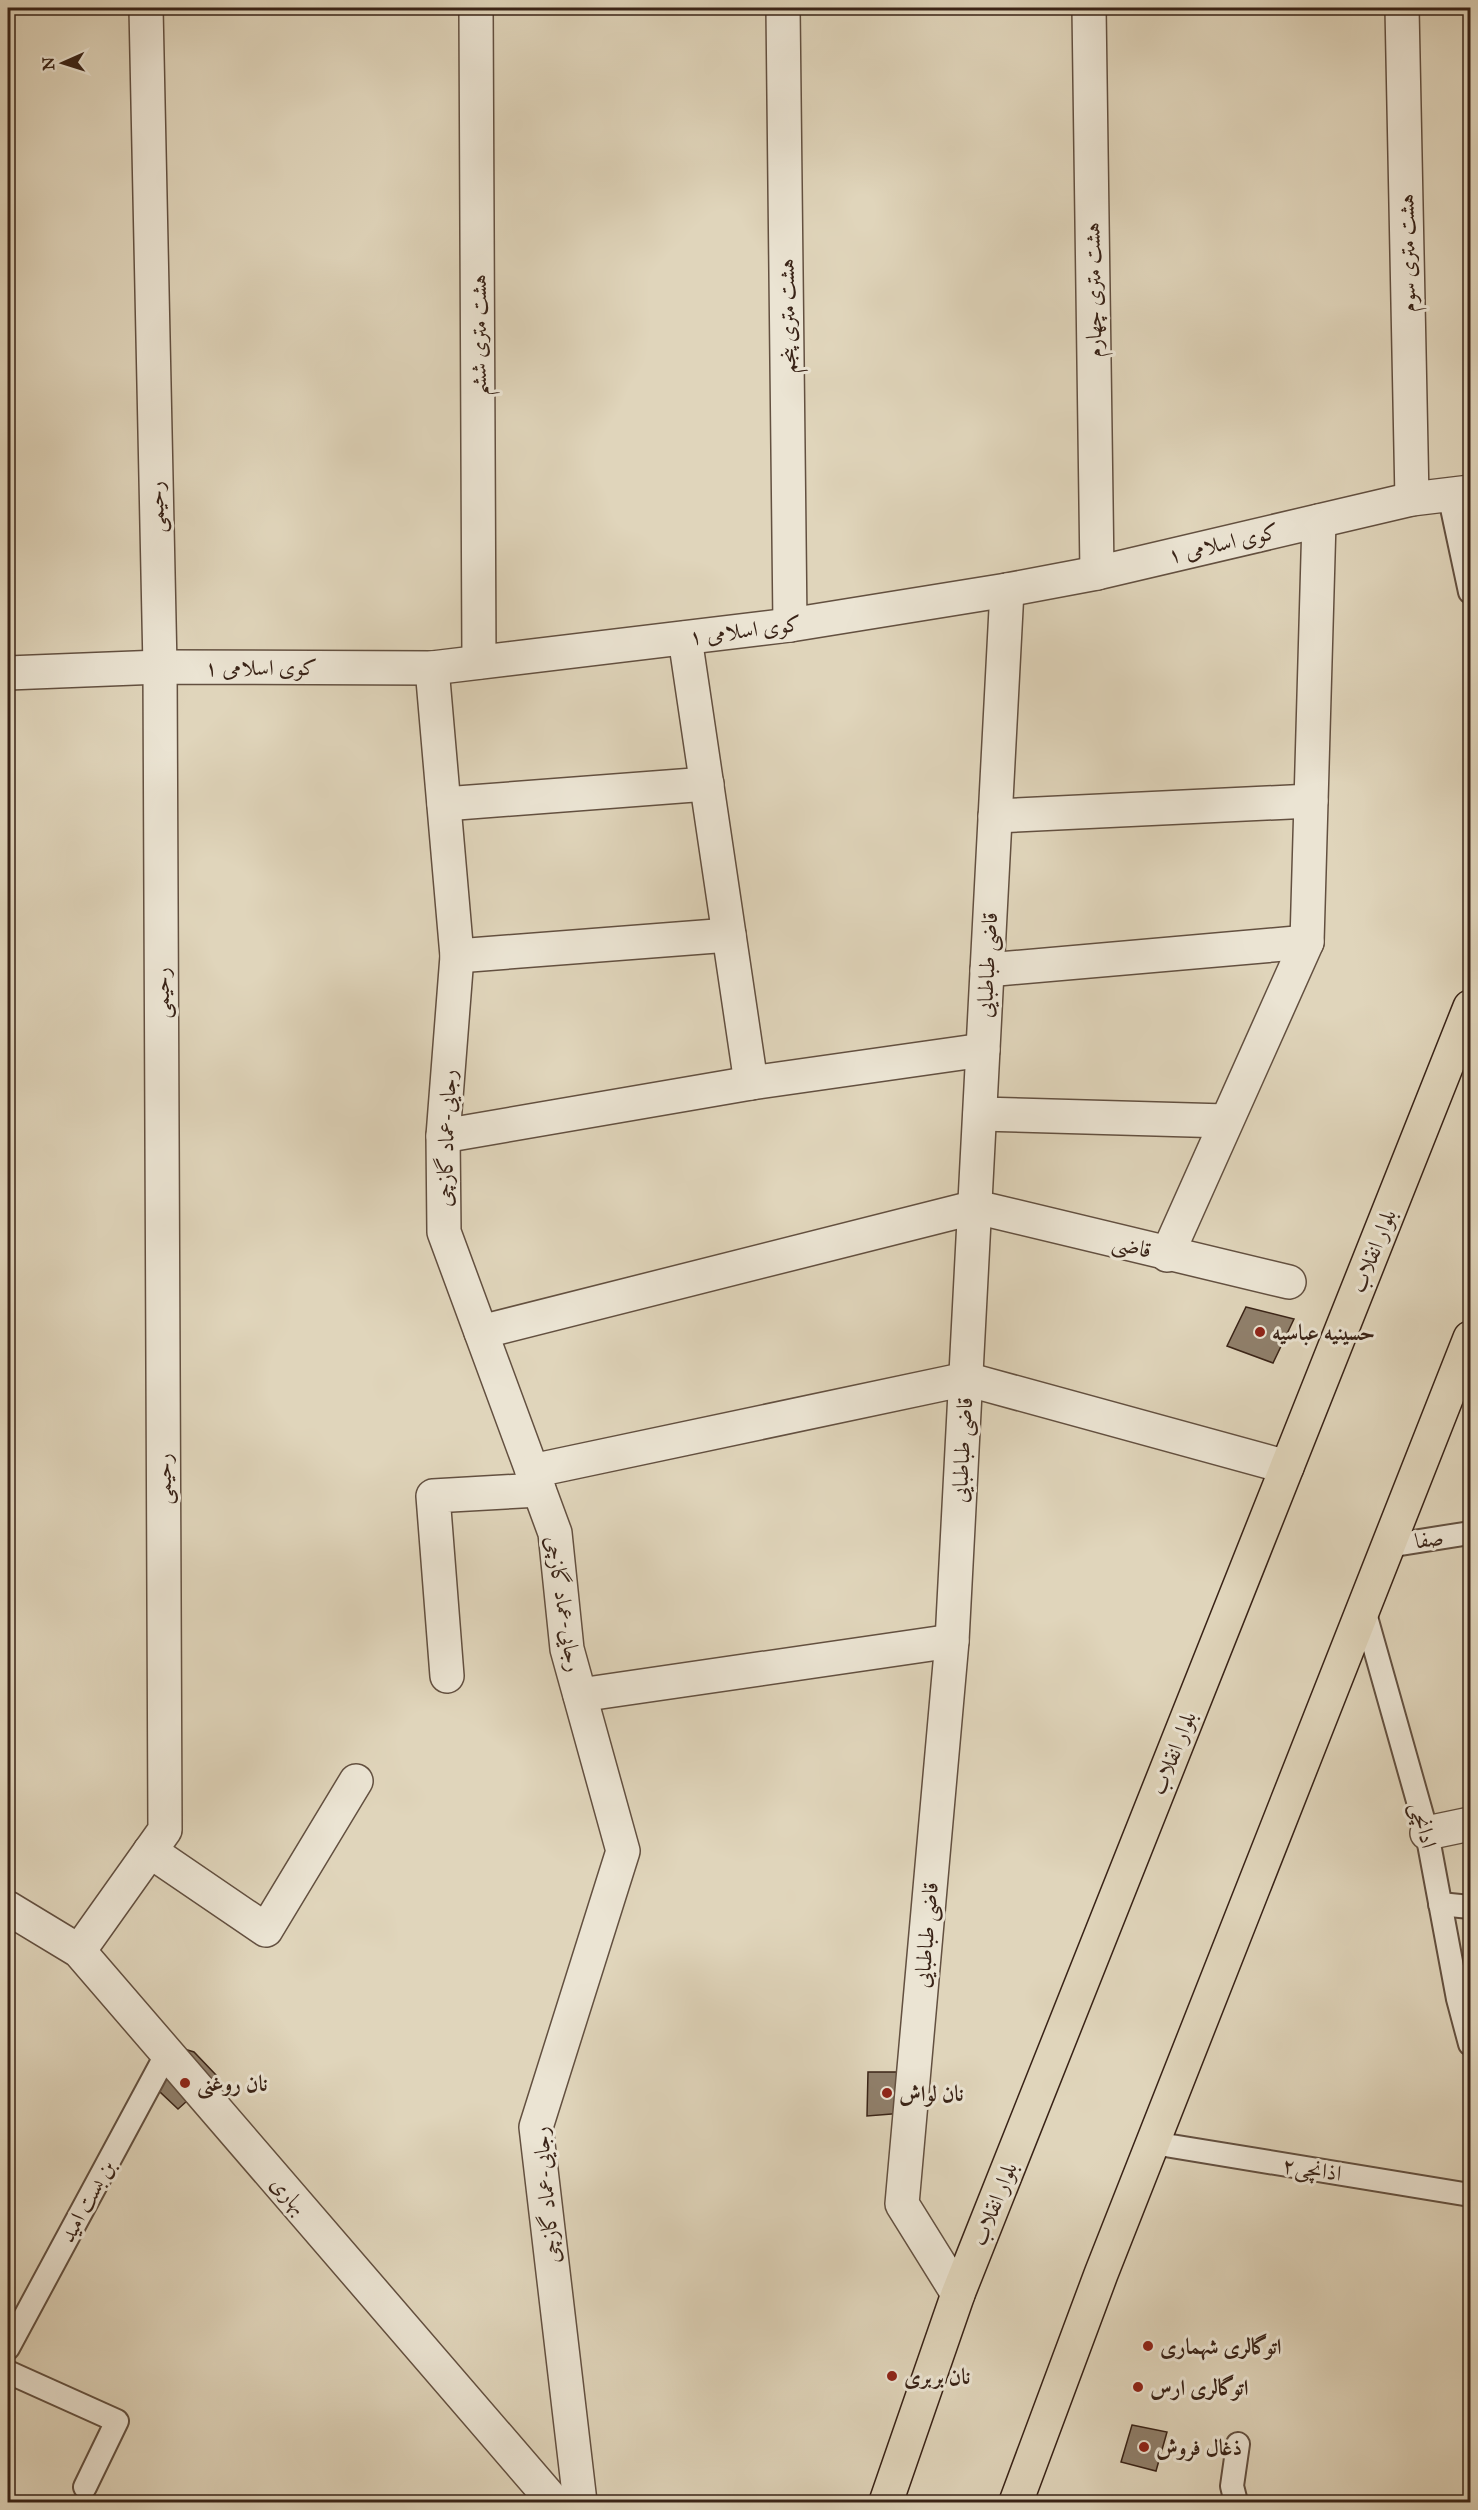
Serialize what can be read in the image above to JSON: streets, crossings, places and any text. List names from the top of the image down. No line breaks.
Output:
{"streets":{"main road":["بلوار انقلاب"],"street":["هشت متری سوم","هشت متری چهارم","هشت متری پنجم","هشت متری ششم","رحیمی","کوی اسلامی ۱","قاضی طباطبایی","رجایی-عماد گازچی","قاضی","بهاری"],"lane":["صفا","ادانچی","اذانچی۲","بن بست امید"]},"crossings":[["هشت متری سوم","کوی اسلامی ۱"],["هشت متری چهارم","کوی اسلامی ۱"],["هشت متری پنجم","کوی اسلامی ۱"],["هشت متری ششم","کوی اسلامی ۱"],["رحیمی","کوی اسلامی ۱"],["رحیمی","بهاری"],["کوی اسلامی ۱","قاضی طباطبایی"],["کوی اسلامی ۱","رجایی-عماد گازچی"],["قاضی طباطبایی","قاضی"],["قاضی طباطبایی","بلوار انقلاب"],["بهاری","بن بست امید"]],"places":["حسینیه عباسیه","نان روغنی","نان لواش","اتوگالری شهماری","نان بربری","اتوگالری ارس","ذغال فروش"],"north":"left"}
